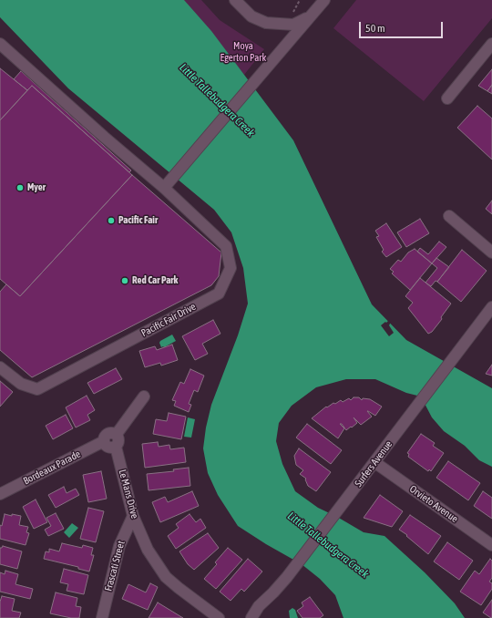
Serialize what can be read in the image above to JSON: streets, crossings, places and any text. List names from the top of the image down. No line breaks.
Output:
{"streets":{"street":["Pacific Fair Drive","Surfers Avenue","Bordeaux Parade","Le Mans Drive","Orvieto Avenue","Frascati Street"]},"crossings":[["Surfers Avenue","Orvieto Avenue"],["Bordeaux Parade","Le Mans Drive"],["Le Mans Drive","Frascati Street"]],"water":["Little Tallebudgera Creek"],"parks":["Moya Egerton Park"],"places":["Myer","Pacific Fair","Red Car Park"],"scale_bar":"50 m"}
